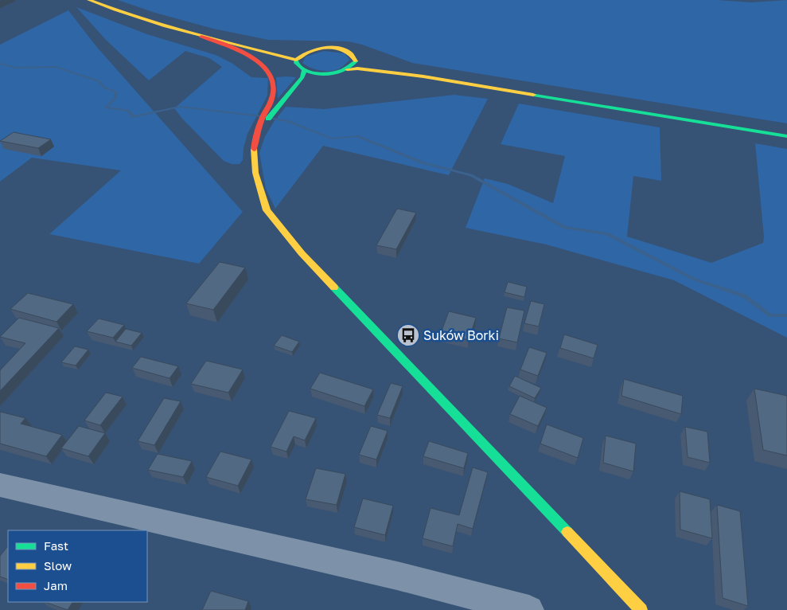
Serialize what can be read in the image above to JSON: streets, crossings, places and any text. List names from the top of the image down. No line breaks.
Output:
{"places":{"bus stop":["Suków Borki"]},"legend":["Fast","Slow","Jam"]}
